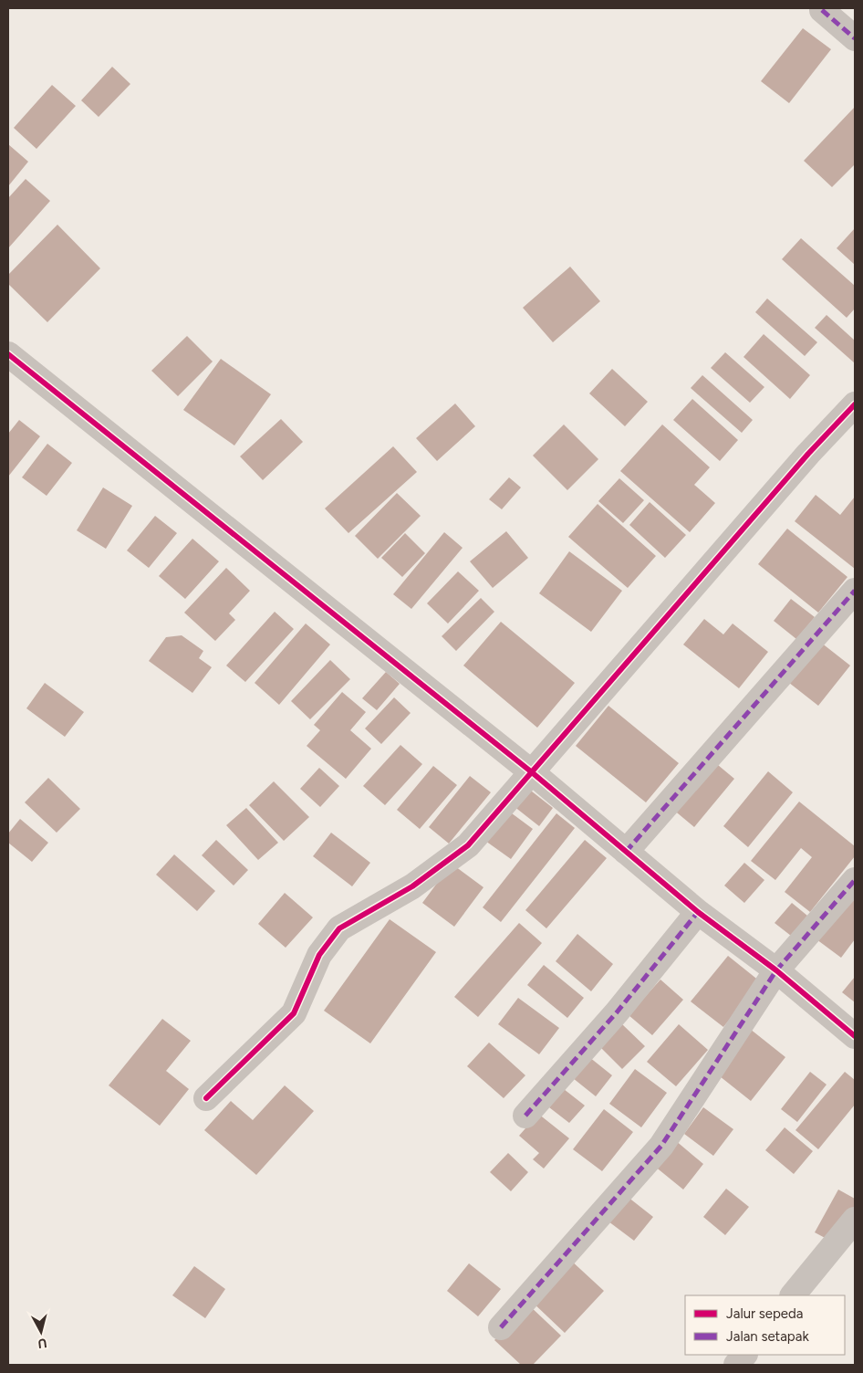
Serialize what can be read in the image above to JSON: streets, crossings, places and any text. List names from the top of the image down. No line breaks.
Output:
{"legend":["Jalur sepeda","Jalan setapak"],"north":"bottom"}
